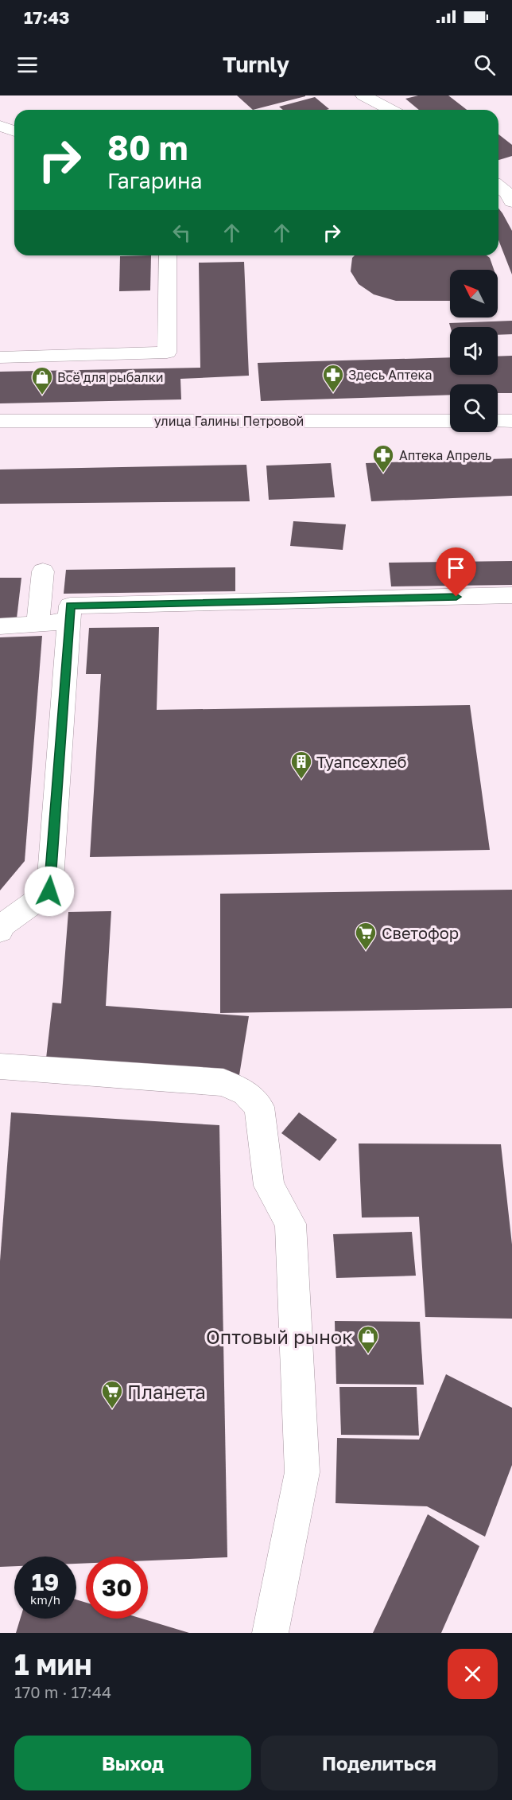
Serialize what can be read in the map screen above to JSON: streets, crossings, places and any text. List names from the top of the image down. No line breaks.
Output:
{"streets":{"street":["улица Галины Петровой"]},"places":{"pharmacy":["Здесь Аптека","Аптека Апрель"],"shop":["Всё для рыбалки","Оптовый рынок"],"building":["Туапсехлеб"],"supermarket":["Светофор","Планета"]},"north":"top left","page":{"status":"17:43","header":"Turnly","turn":["80 m","Гагарина"],"speed":"19 km/h","limit":"30","heading":["1 мин","170 m · 17:44"],"buttons":["Выход","Поделиться"]}}
